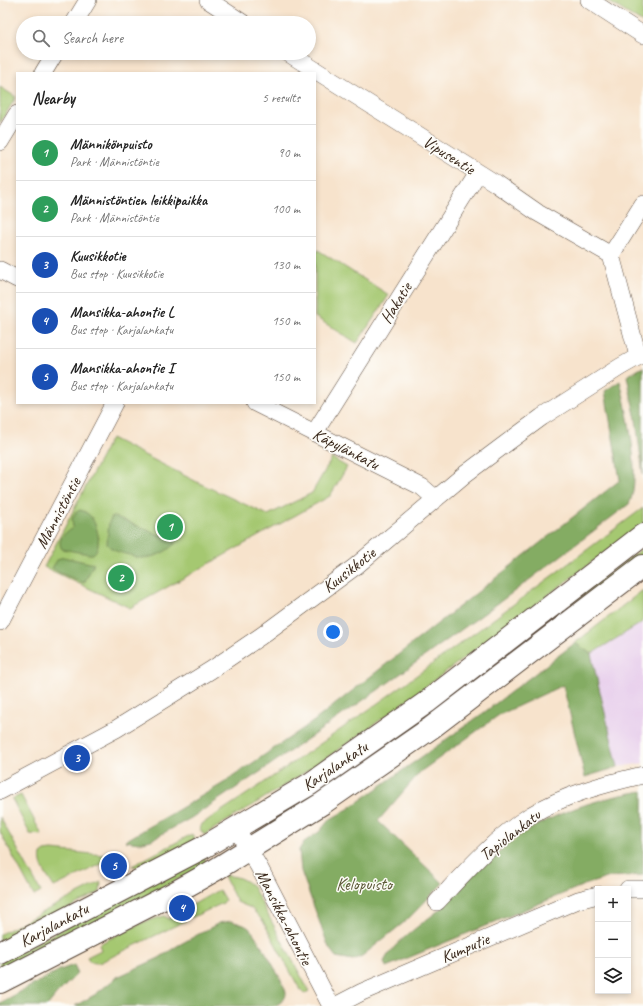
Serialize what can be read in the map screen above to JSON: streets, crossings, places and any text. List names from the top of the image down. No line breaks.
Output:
{"streets":{"main road":["Karjalankatu"],"street":["Vipusentie","Hakatie","Käpylänkatu","Männistöntie","Kuusikkotie","Tapiolankatu","Mansikka-ahontie","Kumputie"]},"crossings":[["Vipusentie","Hakatie"],["Hakatie","Käpylänkatu"],["Käpylänkatu","Kuusikkotie"],["Karjalankatu","Mansikka-ahontie"]],"parks":["Kelopuisto"],"page":{"search":"Search here","heading":["Nearby","5 results"],"list":[{"mark":"1","name":"Männikönpuisto","note":"Park · Männistöntie","value":"90 m"},{"mark":"2","name":"Männistöntien leikkipaikka","note":"Park · Männistöntie","value":"100 m"},{"mark":"3","name":"Kuusikkotie","note":"Bus stop · Kuusikkotie","value":"130 m"},{"mark":"4","name":"Mansikka-ahontie L","note":"Bus stop · Karjalankatu","value":"150 m"},{"mark":"5","name":"Mansikka-ahontie I","note":"Bus stop · Karjalankatu","value":"150 m"}],"pins":["1","2","3","5","4"],"map_buttons":["+","−"]}}
